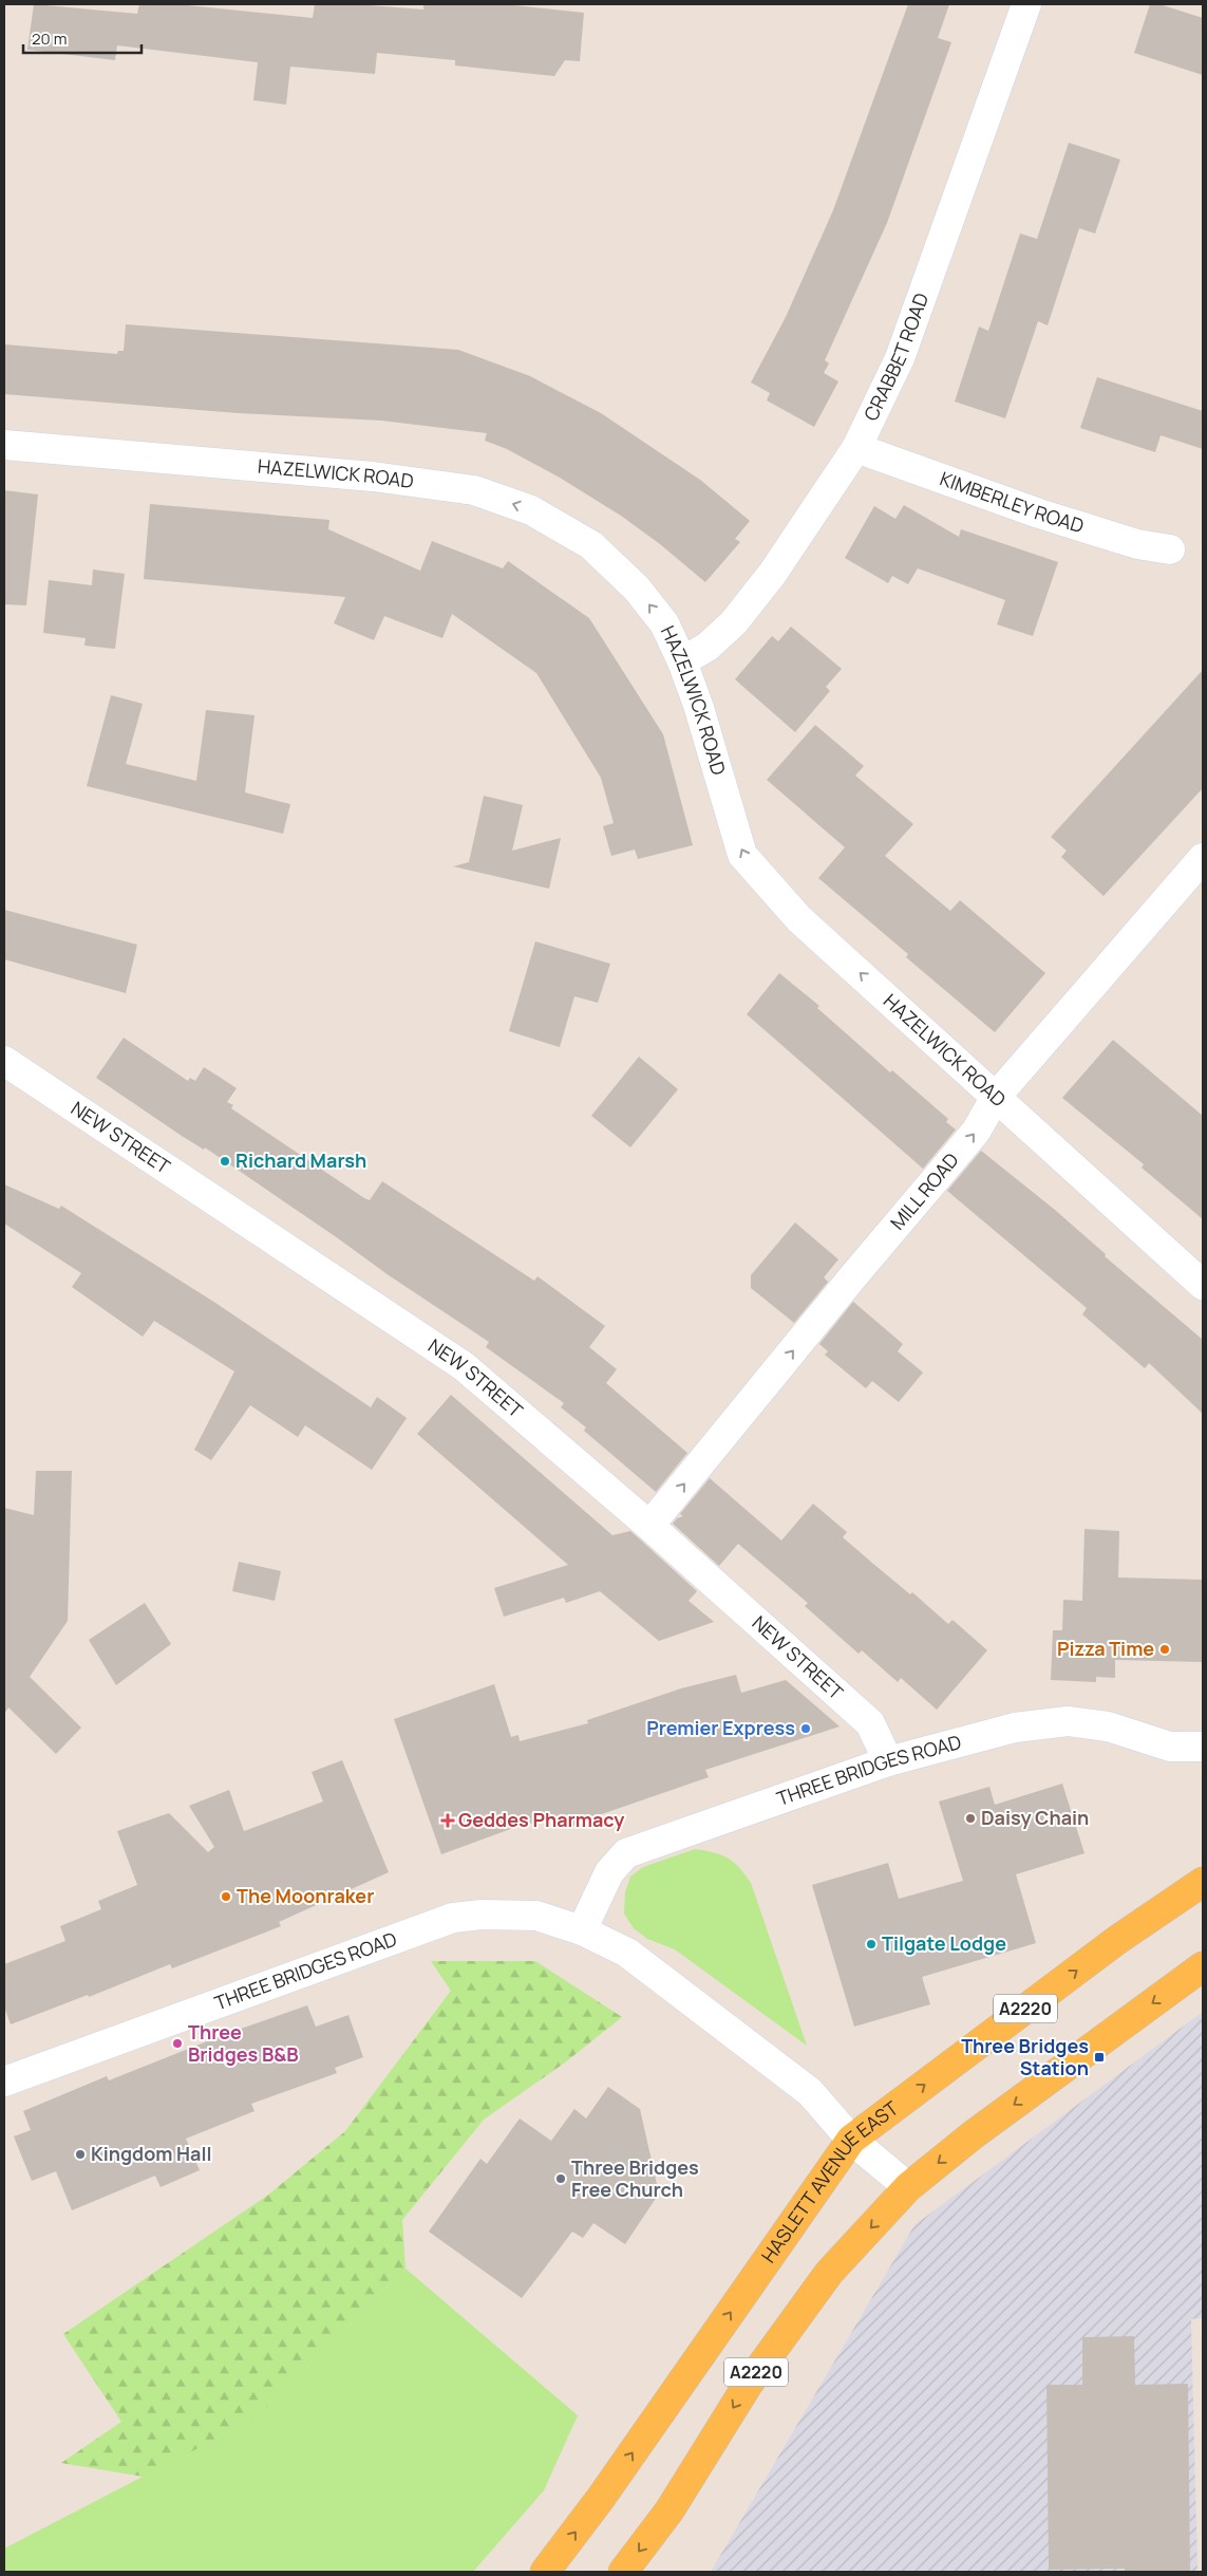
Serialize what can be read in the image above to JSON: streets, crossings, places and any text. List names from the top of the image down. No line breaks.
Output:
{"streets":{"main road":["A2220","HASLETT AVENUE EAST"],"street":["CRABBET ROAD","HAZELWICK ROAD","KIMBERLEY ROAD","NEW STREET","MILL ROAD","THREE BRIDGES ROAD"]},"crossings":[["CRABBET ROAD","HAZELWICK ROAD"],["CRABBET ROAD","KIMBERLEY ROAD"],["HAZELWICK ROAD","MILL ROAD"],["NEW STREET","MILL ROAD"],["NEW STREET","THREE BRIDGES ROAD"],["THREE BRIDGES ROAD","A2220"],["THREE BRIDGES ROAD","HASLETT AVENUE EAST"]],"one_way":["HAZELWICK ROAD","MILL ROAD"],"places":{"other":["Richard Marsh","Pizza Time","Premier Express","Daisy Chain","The Moonraker","Tilgate Lodge","Three Bridges B&B","Kingdom Hall","Three Bridges Free Church"],"health":["Geddes Pharmacy"],"transit":["Three Bridges Station"]},"scale_bar":"20 m"}
